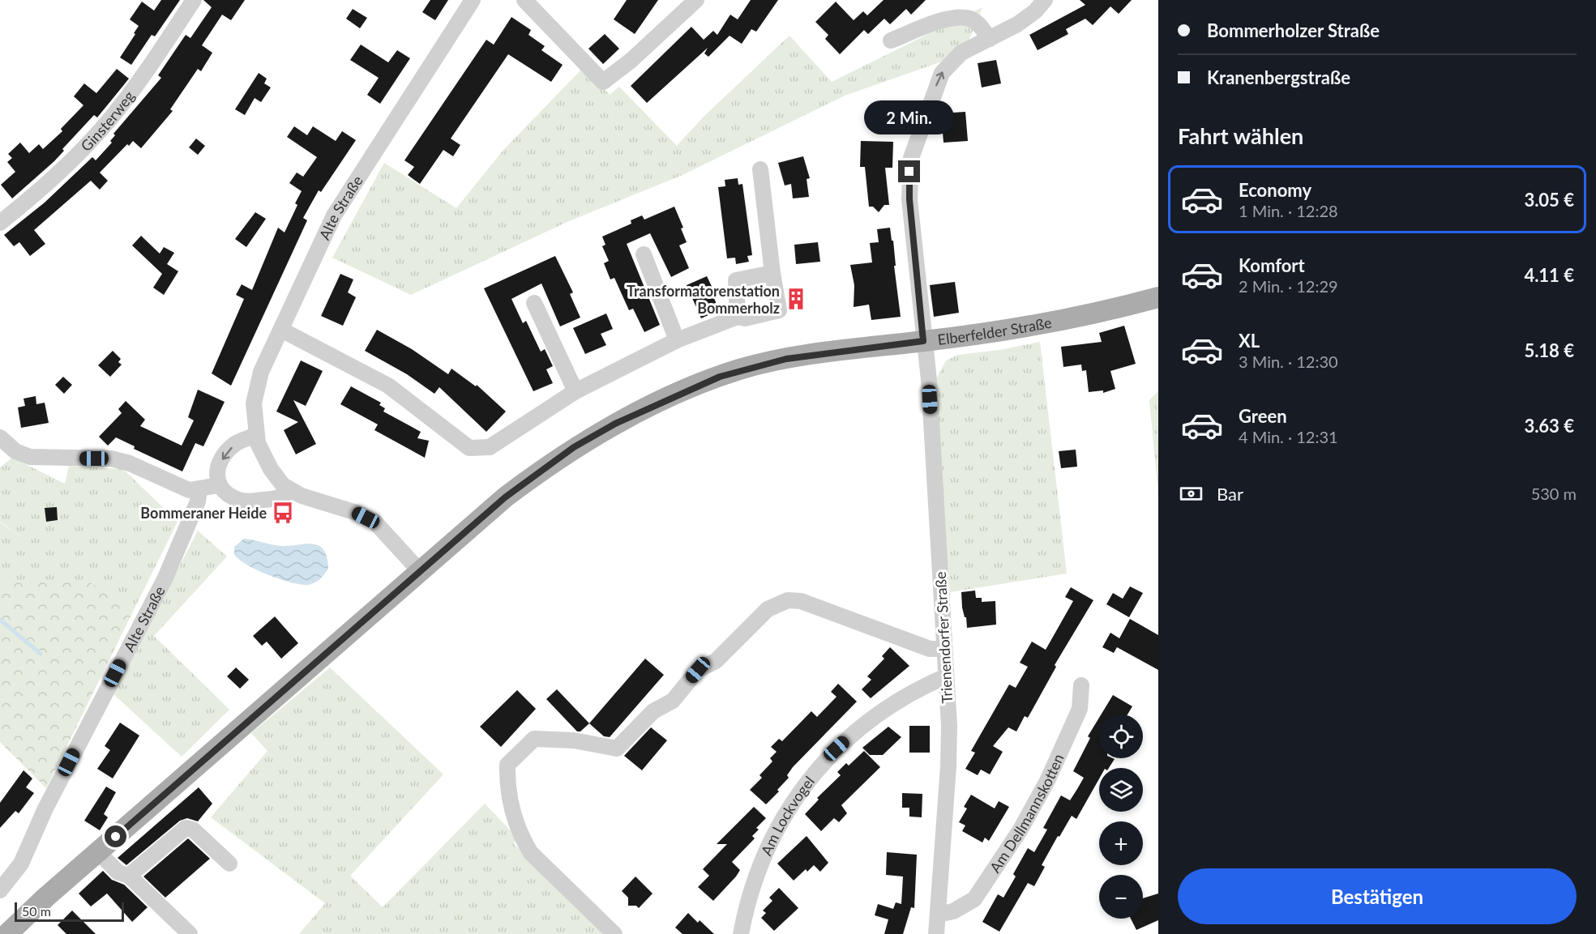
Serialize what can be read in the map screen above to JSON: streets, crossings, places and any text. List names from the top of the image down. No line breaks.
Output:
{"streets":{"main road":["Elberfelder Straße"],"street":["Ginsterweg","Alte Straße","Trienendorfer Straße","Am Dellmannskotten","Am Lockvogel"]},"crossings":[["Alte Straße","Elberfelder Straße"],["Elberfelder Straße","Trienendorfer Straße"],["Trienendorfer Straße","Am Dellmannskotten"],["Trienendorfer Straße","Am Lockvogel"]],"places":{"building":["Transformatorenstation Bommerholz"],"bus stop":["Bommeraner Heide"]},"scale_bar":"50 m","page":{"banner":["Bommerholzer Straße","Kranenbergstraße"],"bubble":"2 Min.","heading":"Fahrt wählen","list":[{"name":"Economy","note":"1 Min. · 12:28","value":"3.05 €"},{"name":"Komfort","note":"2 Min. · 12:29","value":"4.11 €"},{"name":"XL","note":"3 Min. · 12:30","value":"5.18 €"},{"name":"Green","note":"4 Min. · 12:31","value":"3.63 €"}],"pay":["Bar","530 m"],"map_buttons":["+","−"],"buttons":"Bestätigen","scale":"50 m"}}
